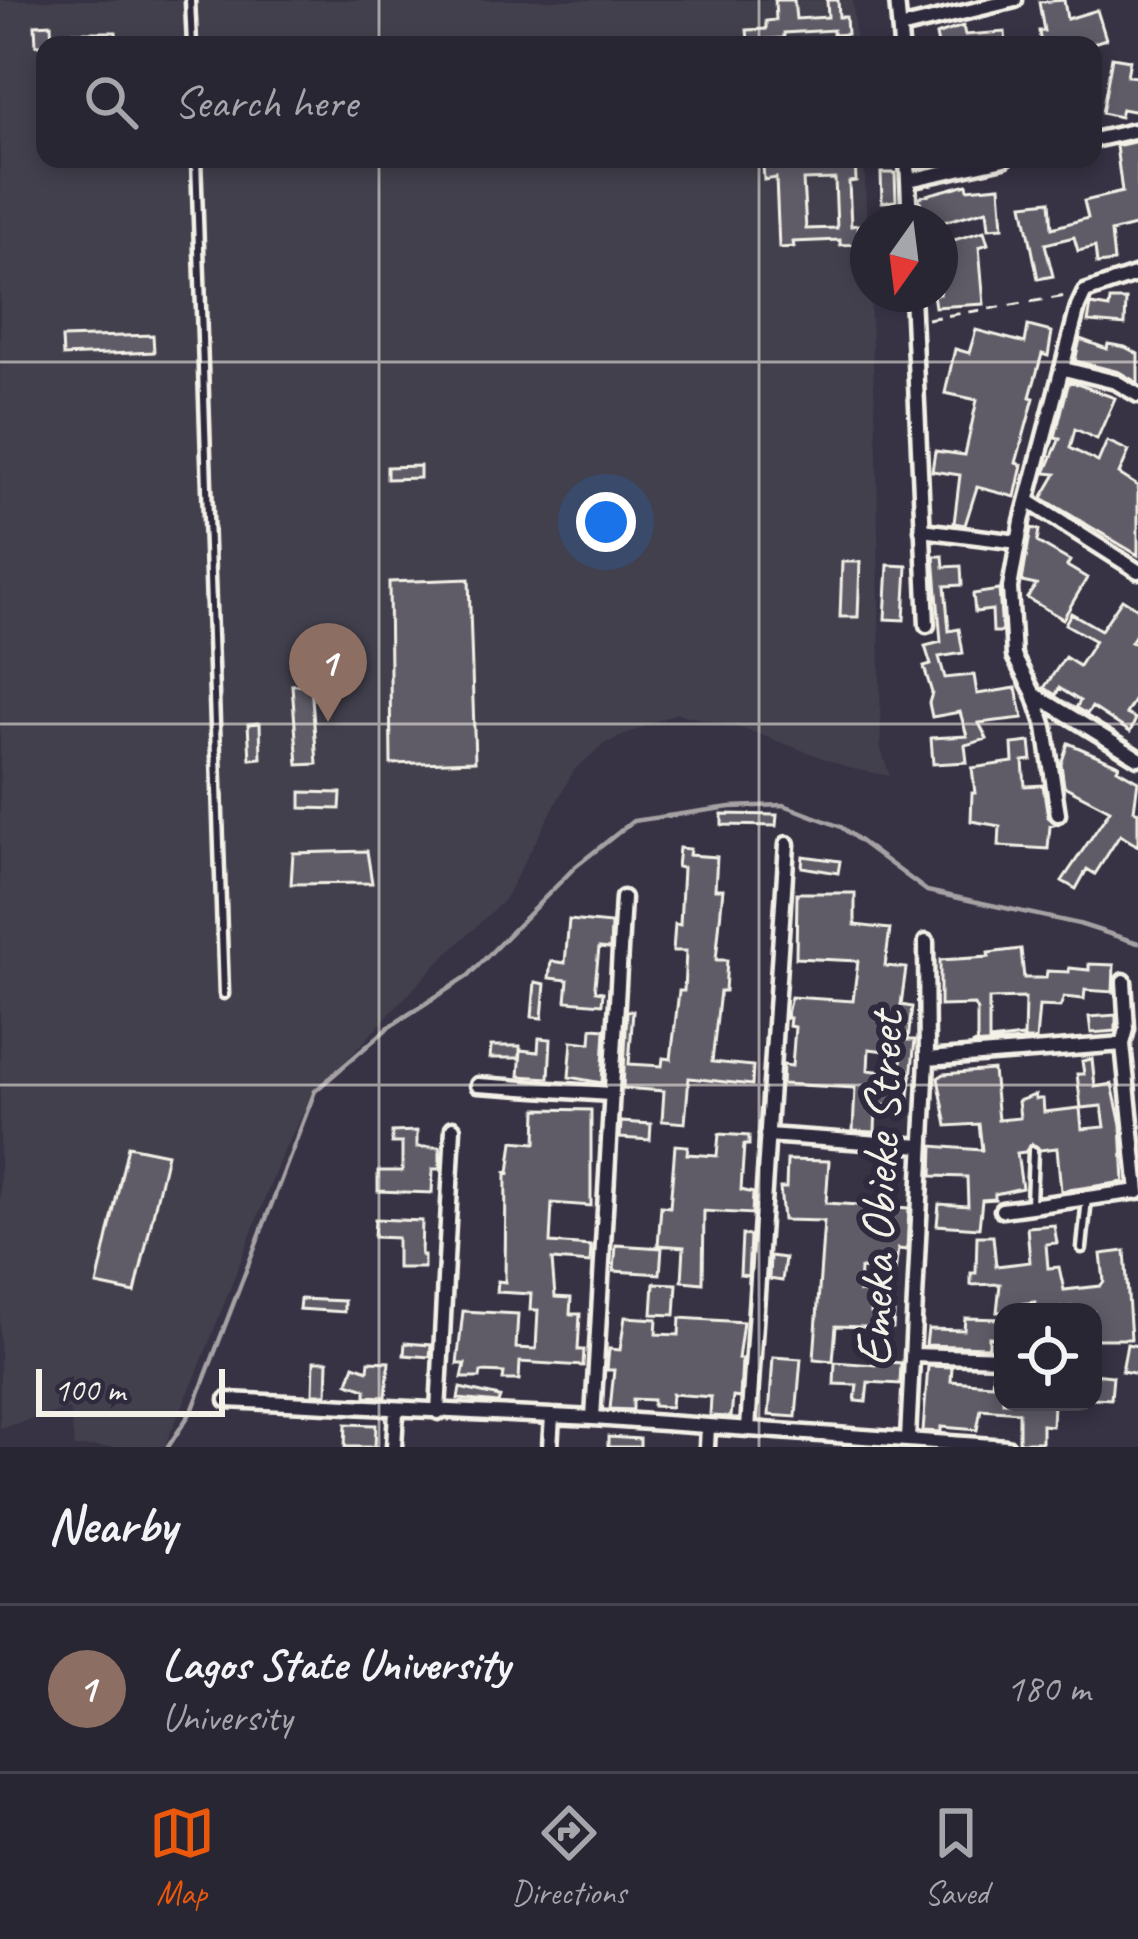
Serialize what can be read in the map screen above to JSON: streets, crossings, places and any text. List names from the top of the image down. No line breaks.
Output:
{"streets":{"street":["Emeka Obieke Street"]},"scale_bar":"100 m","north":"bottom","page":{"search":"Search here","pins":"1","scale":"100 m","heading":"Nearby","list":[{"mark":"1","name":"Lagos State University","note":"University","value":"180 m"}],"nav":["Map","Directions","Saved"]}}
